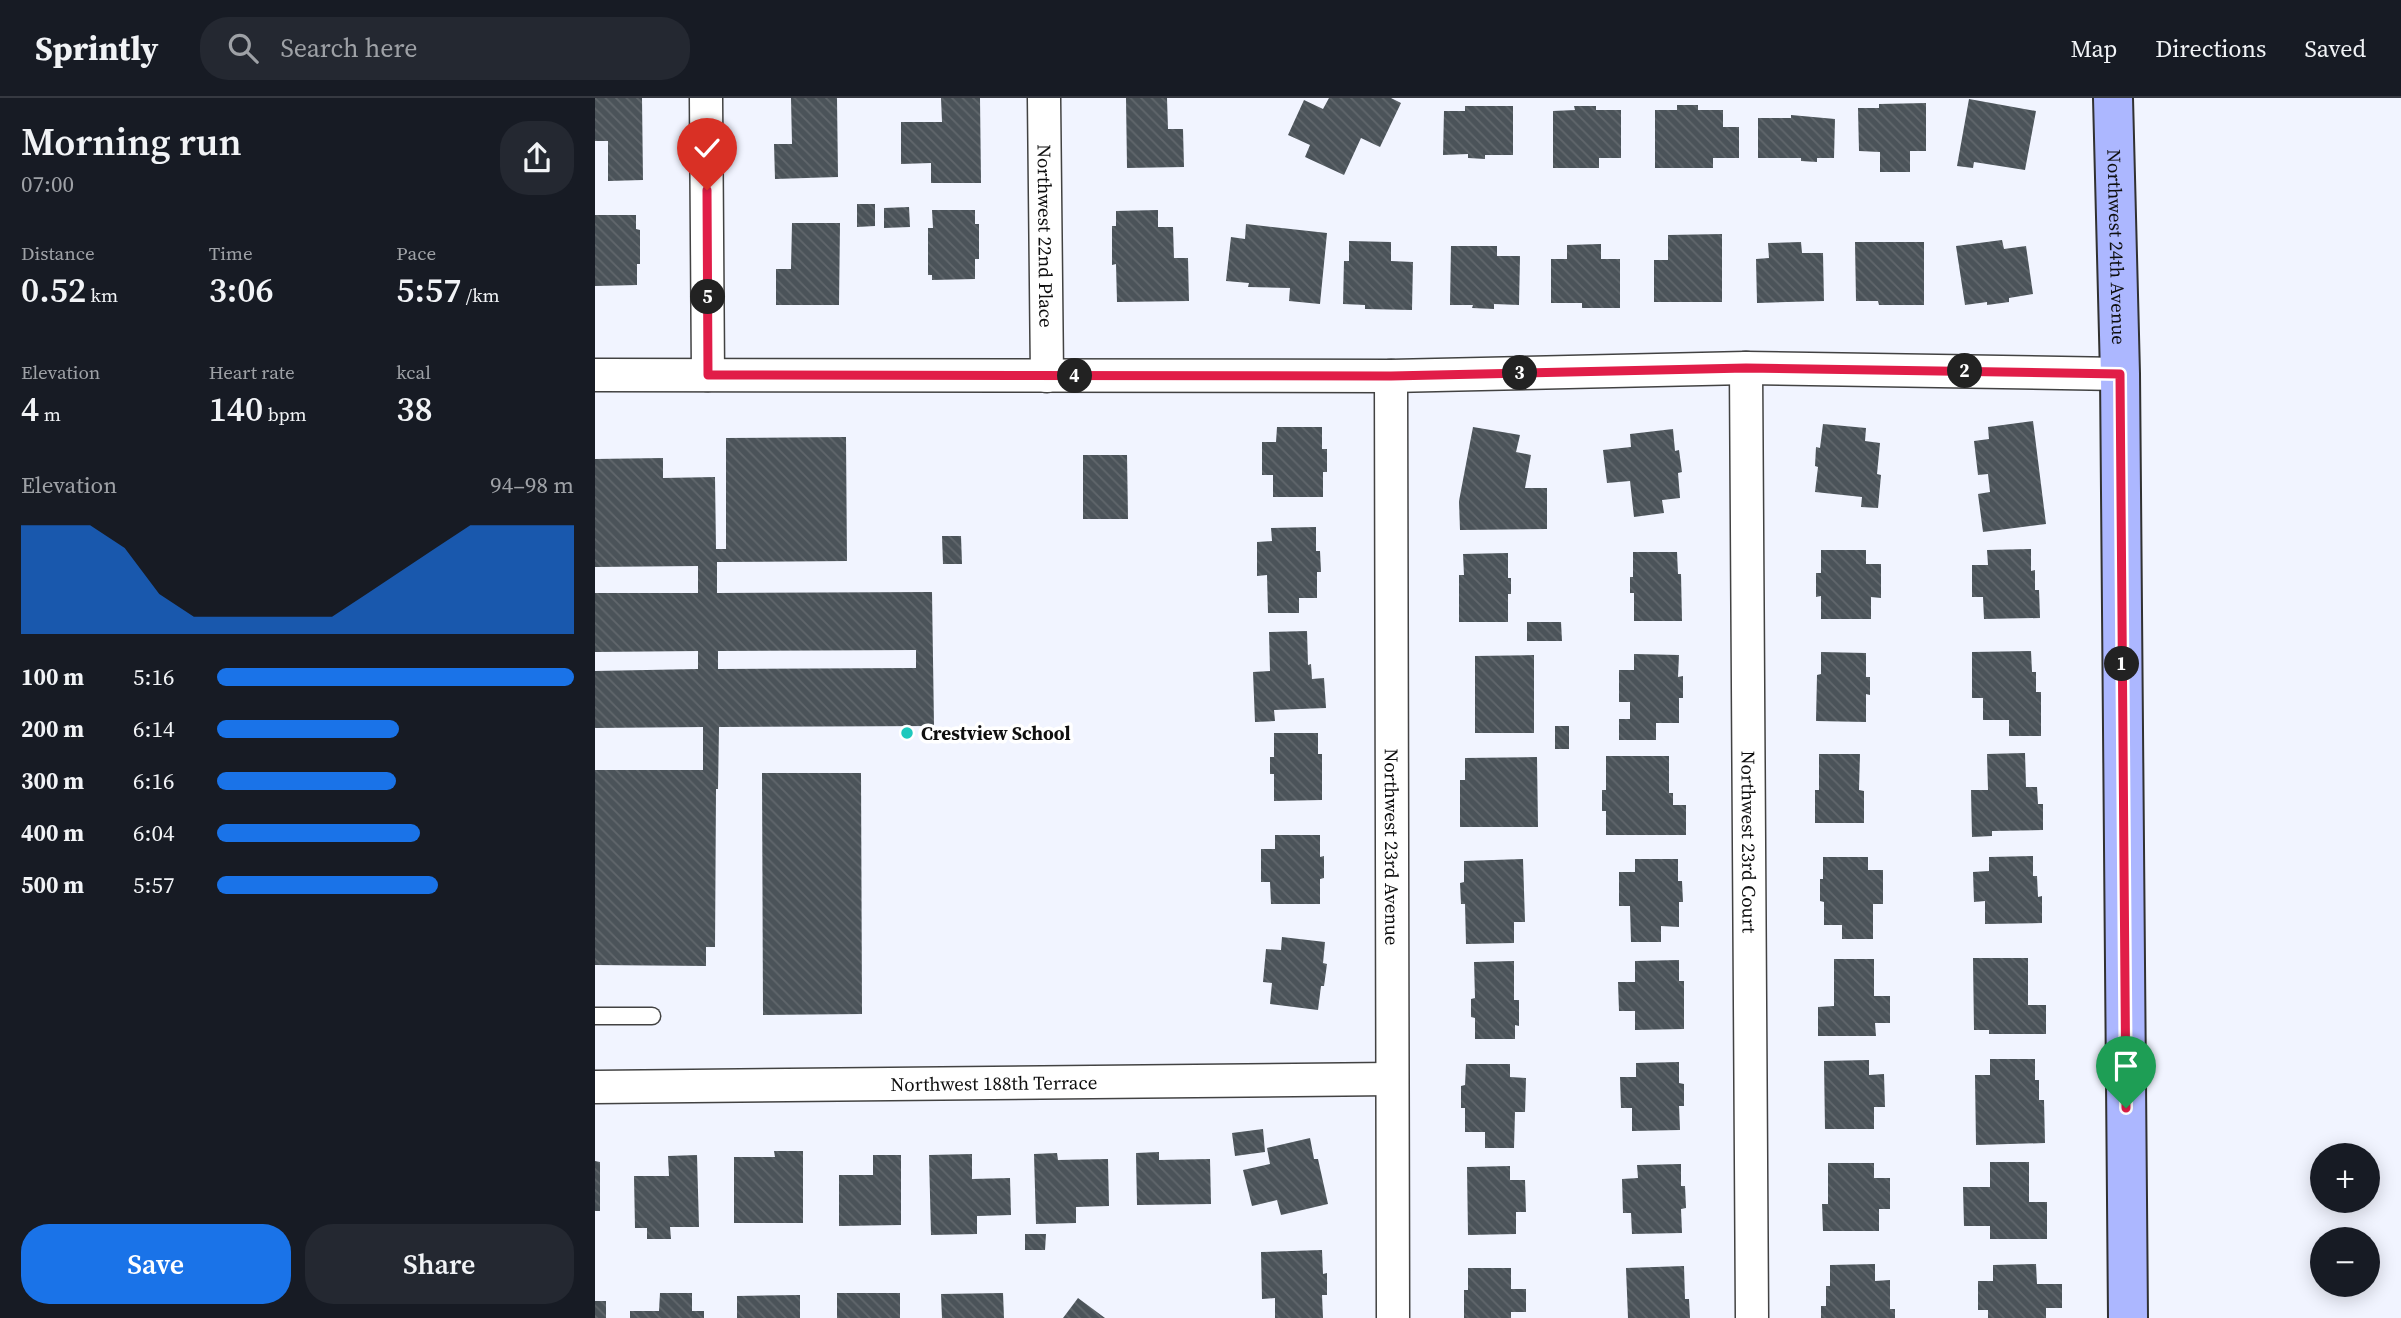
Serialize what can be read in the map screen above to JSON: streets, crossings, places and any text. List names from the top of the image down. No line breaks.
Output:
{"streets":{"street":["Northwest 22nd Place","Northwest 24th Avenue","Northwest 23rd Court","Northwest 23rd Avenue","Northwest 188th Terrace"]},"crossings":[["Northwest 23rd Avenue","Northwest 188th Terrace"]],"places":["Crestview School"],"page":{"header":"Sprintly","search":"Search here","nav":["Map","Directions","Saved"],"heading":["Morning run","07:00"],"stats":[["Distance","0.52 km"],["Time","3:06"],["Pace","5:57 /km"],["Elevation","4 m"],["Heart rate","140 bpm"],["kcal","38"]],"pins":["5","2","3","4","1"],"chart":["Elevation","94–98 m"],"list":[{"name":"100 m","note":"5:16"},{"name":"200 m","note":"6:14"},{"name":"300 m","note":"6:16"},{"name":"400 m","note":"6:04"},{"name":"500 m","note":"5:57"}],"map_buttons":["+","−"],"buttons":["Save","Share"]}}
